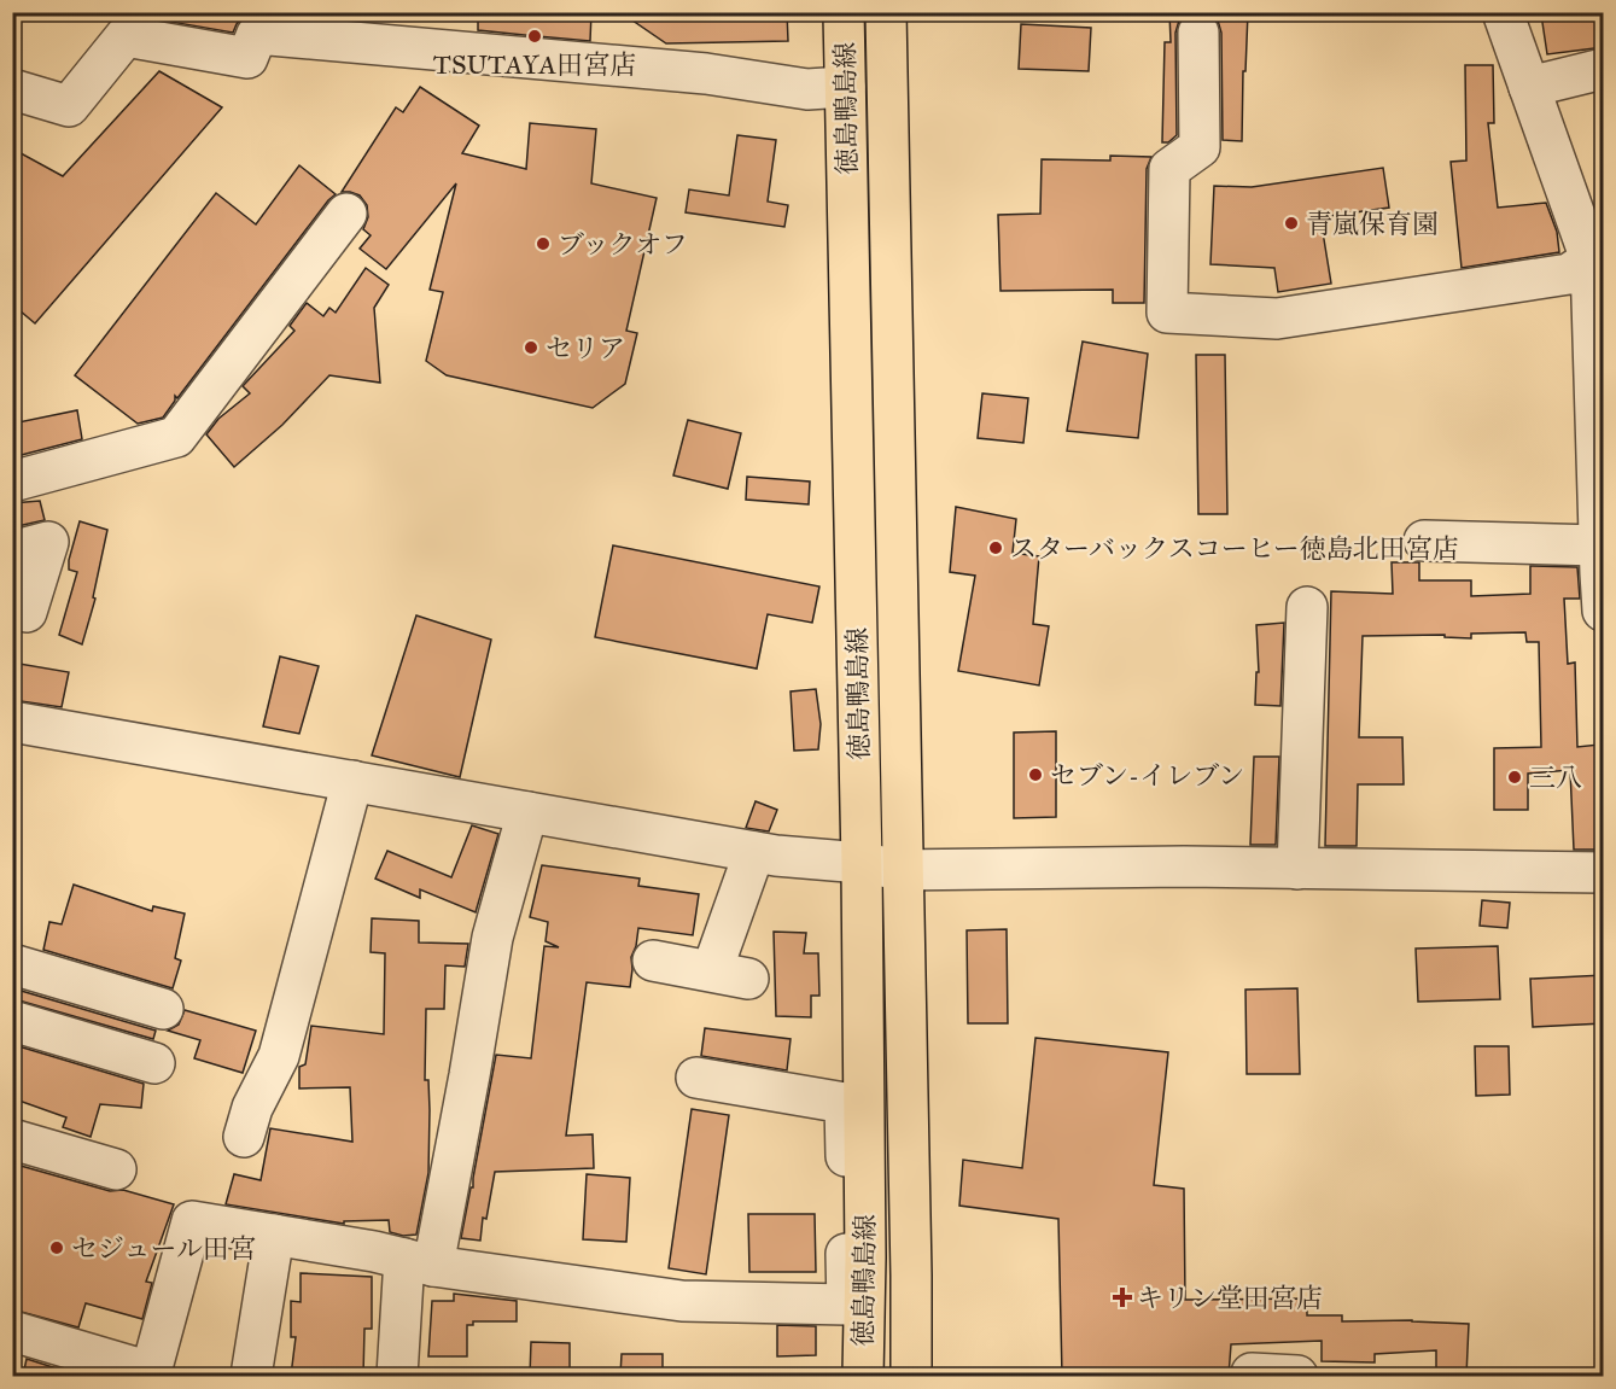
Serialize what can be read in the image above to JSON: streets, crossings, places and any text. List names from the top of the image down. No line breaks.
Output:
{"streets":{"main road":["徳島鴨島線"]},"places":{"other":["TSUTAYA田宮店","青嵐保育園","ブックオフ","セリア","スターバックスコーヒー徳島北田宮店","セブン-イレブン","三八","セジュール田宮"],"health":["キリン堂田宮店"]}}
